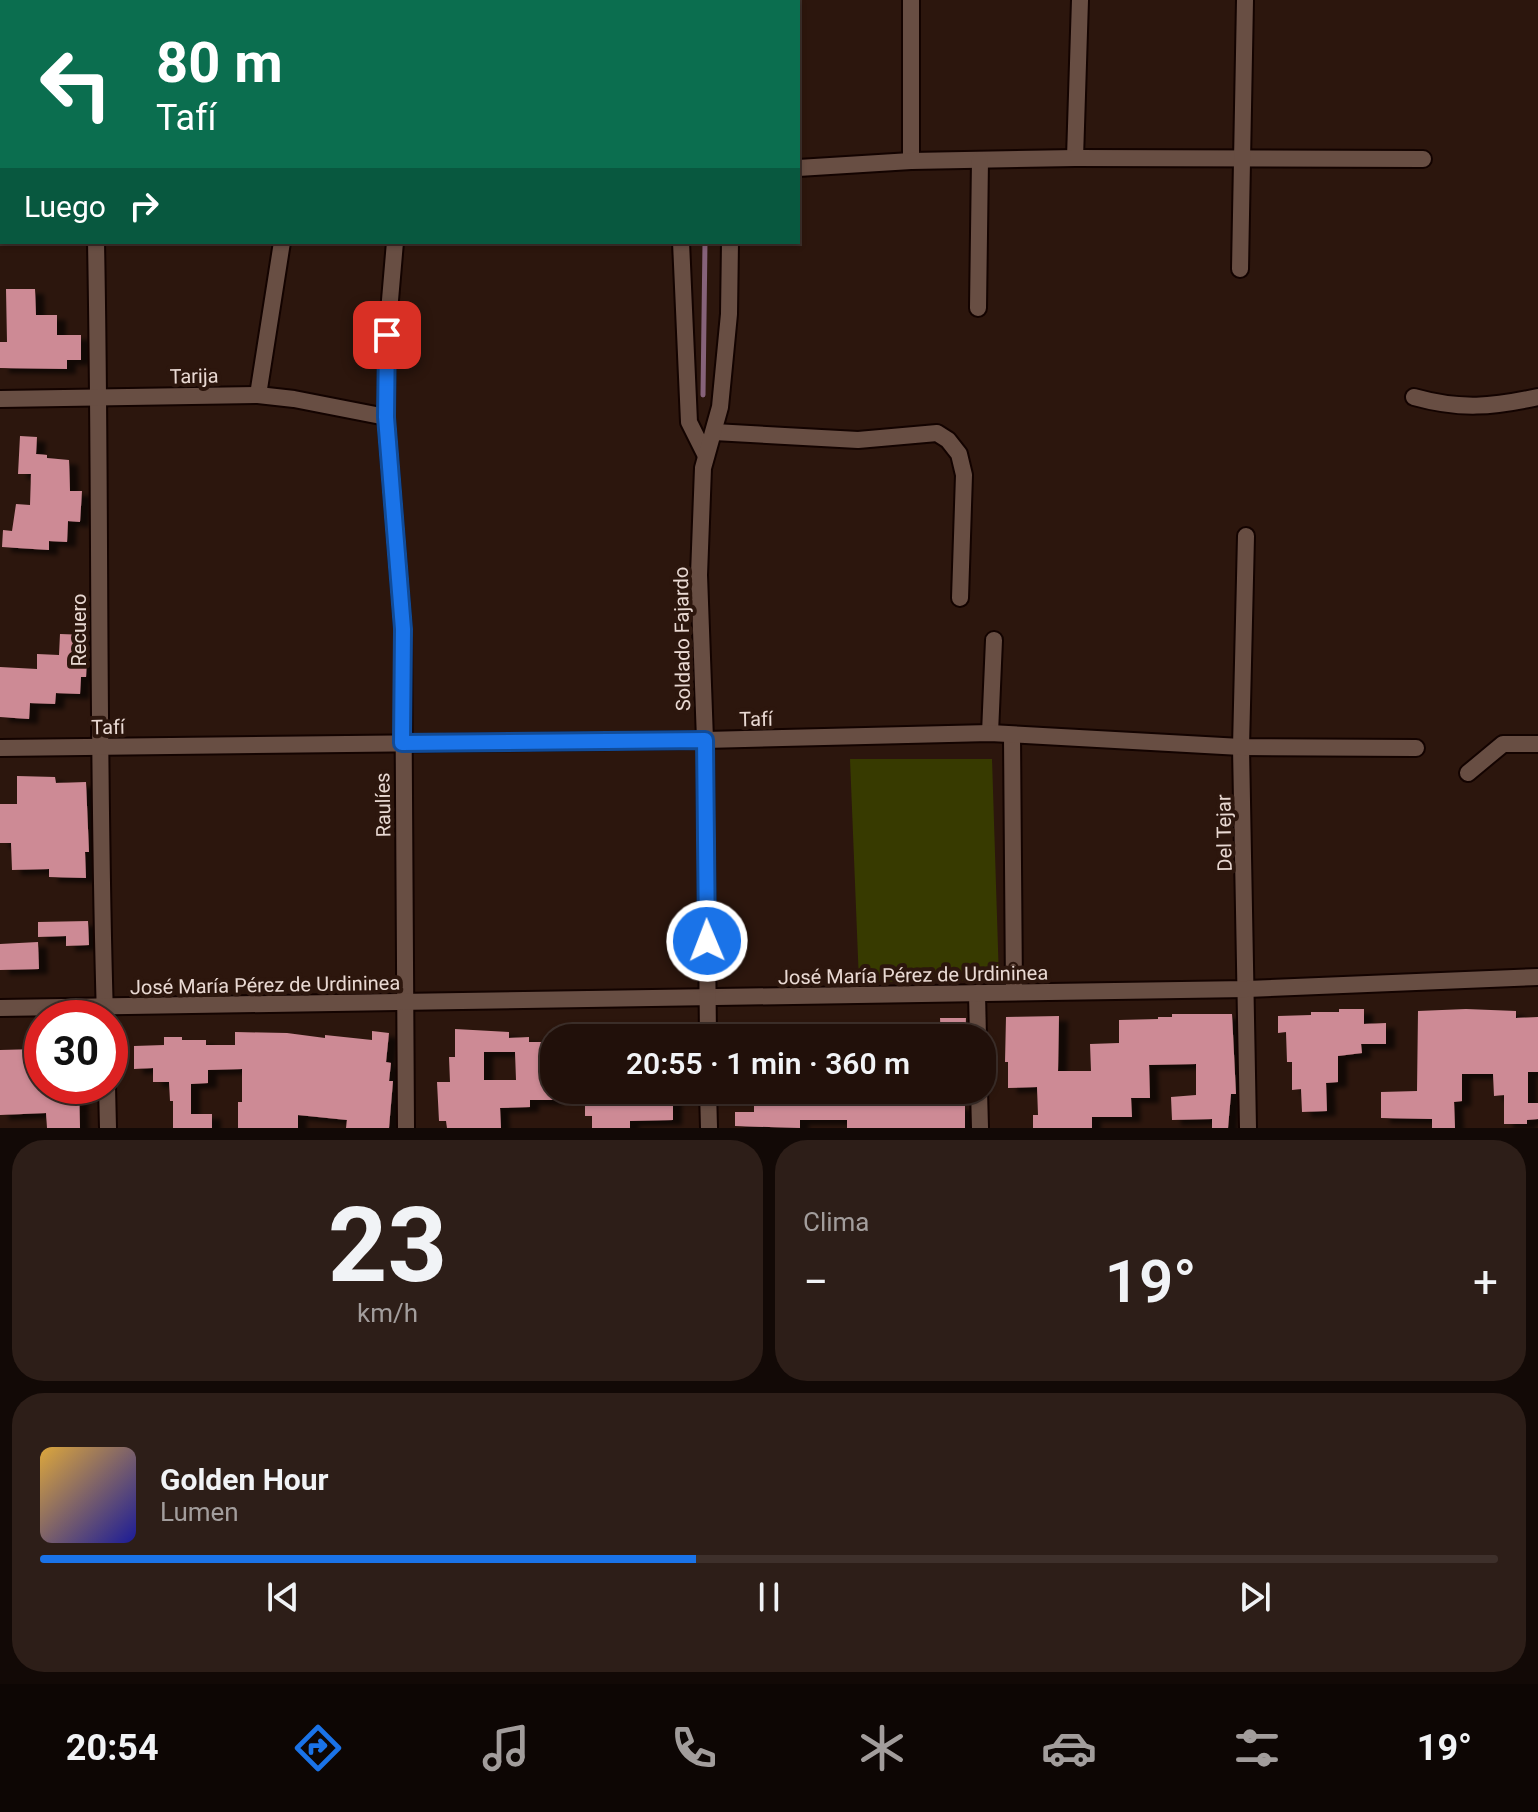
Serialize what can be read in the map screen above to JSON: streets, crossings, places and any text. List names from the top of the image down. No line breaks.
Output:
{"streets":{"street":["Tarija","Recuero","Soldado Fajardo","Tafí","Raulíes","Del Tejar","José María Pérez de Urdininea"]},"crossings":[["Tarija","Recuero"],["Tarija","Raulíes"],["Recuero","Tafí"],["Soldado Fajardo","Tafí"],["Soldado Fajardo","José María Pérez de Urdininea"],["Tafí","Raulíes"],["Tafí","Del Tejar"],["Raulíes","José María Pérez de Urdininea"],["Del Tejar","José María Pérez de Urdininea"]],"page":{"turn":["80 m","Tafí"],"then":"Luego","limit":"30","trip":"20:55 · 1 min · 360 m","tile":[["23","km/h"],"Clima"],"heat":["−","19°","+"],"song":["Golden Hour","Lumen"],"tabs":["20:54","19°"]}}
